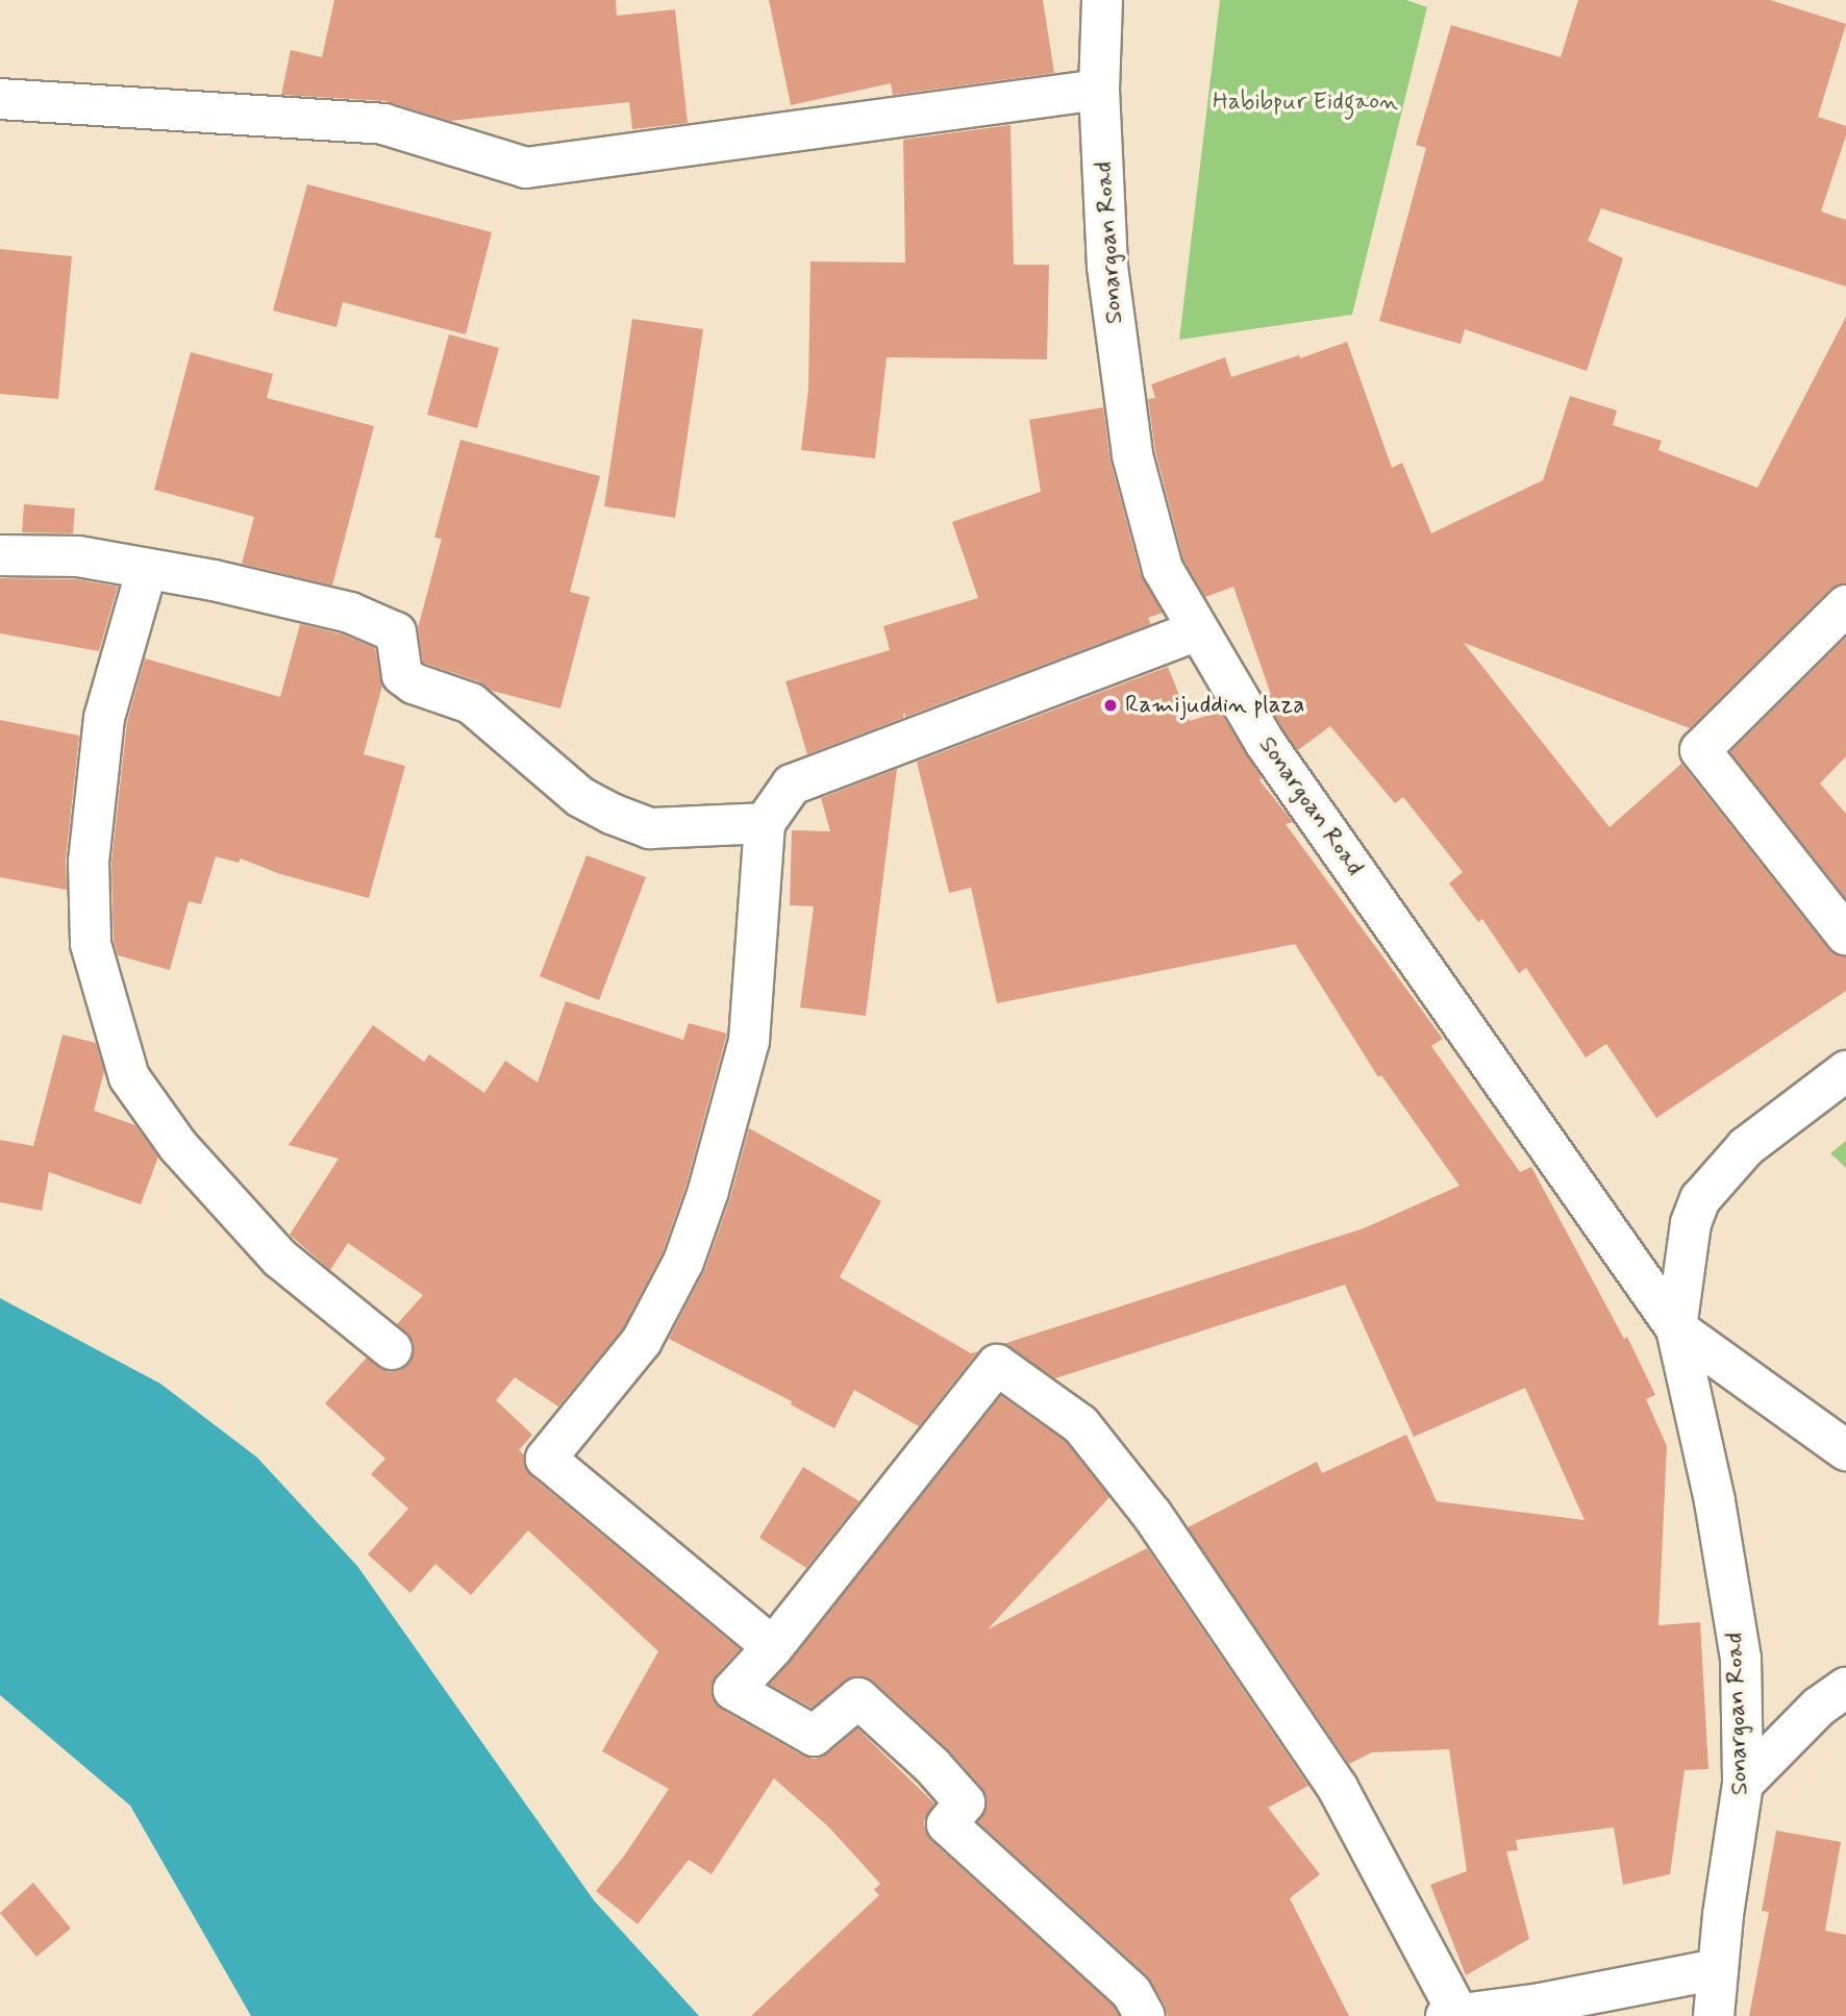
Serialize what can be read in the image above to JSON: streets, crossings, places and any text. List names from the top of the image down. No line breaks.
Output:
{"streets":{"street":["Sonargoan Road"]},"parks":["Habibpur Eidgaon"],"places":["Ramijuddin plaza"]}
